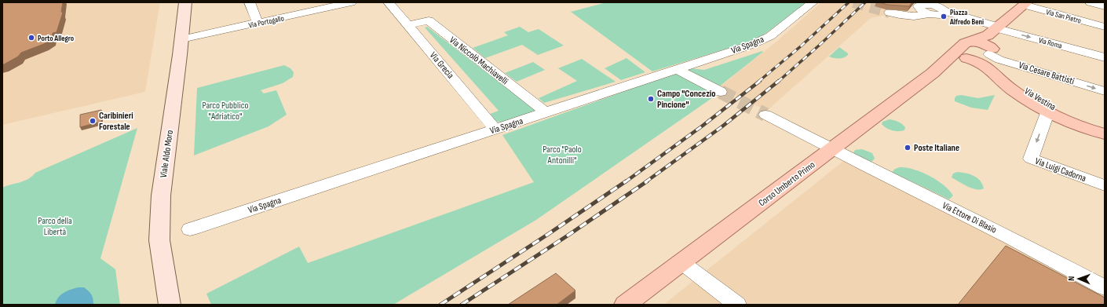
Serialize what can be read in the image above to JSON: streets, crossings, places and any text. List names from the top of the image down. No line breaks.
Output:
{"streets":{"main road":["Via Vestina","Corso Umberto Primo"],"street":["Via San Pietro","Via Portogallo","Via Roma","Via Spagna","Via Niccolò Machiavelli","Via Grecia","Via Cesare Battisti","Viale Aldo Moro","Via Luigi Cadorna","Via Ettore Di Blasio"]},"crossings":[["Via San Pietro","Corso Umberto Primo"],["Via Portogallo","Viale Aldo Moro"],["Via Roma","Corso Umberto Primo"],["Via Spagna","Via Niccolò Machiavelli"],["Via Spagna","Via Grecia"],["Via Niccolò Machiavelli","Via Grecia"],["Via Cesare Battisti","Via Vestina"],["Via Cesare Battisti","Corso Umberto Primo"],["Via Vestina","Via Luigi Cadorna"],["Via Vestina","Corso Umberto Primo"],["Corso Umberto Primo","Via Ettore Di Blasio"]],"one_way":["Via Roma","Via Cesare Battisti"],"parks":["Parco Pubblico \"Adriatico\"","Parco \"Paolo Antonilli\"","Parco della Libertà"],"places":["Piazza Alfredo Beni","Porto Allegro","Campo \"Concezio Pincione\"","Caribinieri Forestale","Poste Italiane"],"north":"left"}
